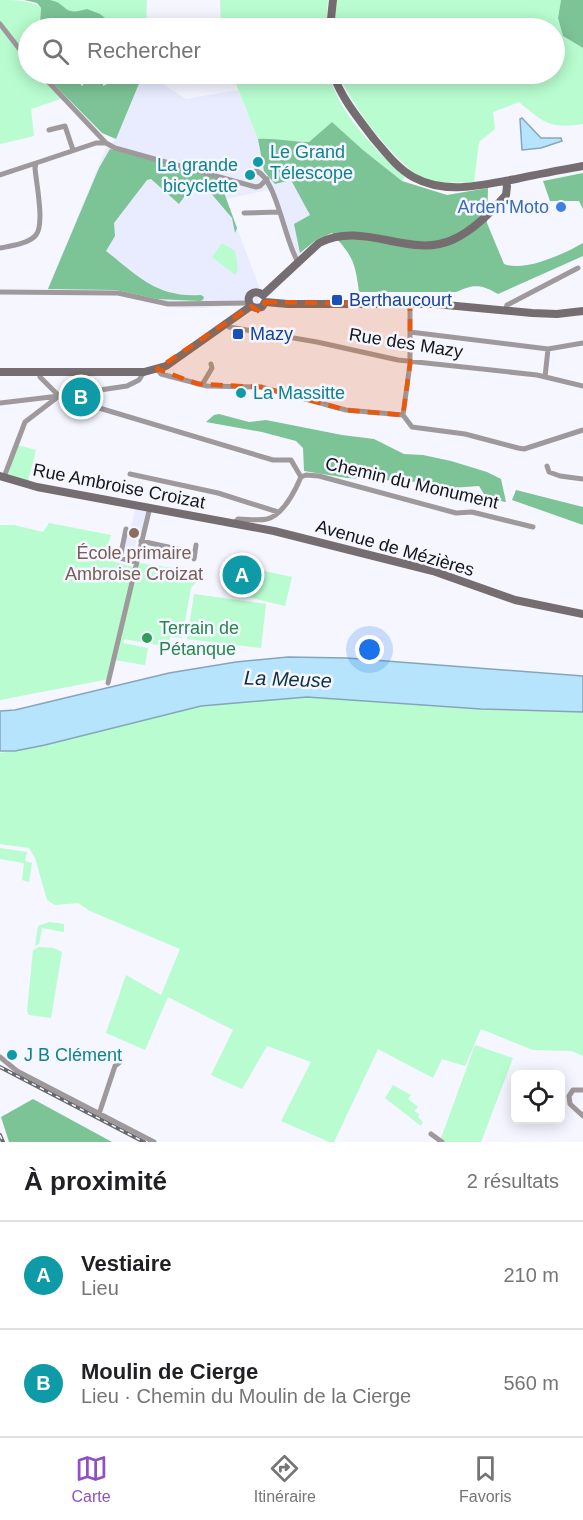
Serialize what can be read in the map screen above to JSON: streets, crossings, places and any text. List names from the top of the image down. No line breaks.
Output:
{"streets":{"main road":["Rue Ambroise Croizat","Avenue de Mézières"],"street":["Rue des Mazy","Chemin du Monument"]},"crossings":[["Rue Ambroise Croizat","Avenue de Mézières"]],"water":["La Meuse"],"places":{"other":["Le Grand Télescope","La grande bicyclette","Arden'Moto","La Massitte","École primaire Ambroise Croizat","Terrain de Pétanque","J B Clément"],"transit":["Berthaucourt","Mazy"]},"page":{"search":"Rechercher","pins":["B","A"],"heading":["À proximité","2 résultats"],"list":[{"mark":"A","name":"Vestiaire","note":"Lieu","value":"210 m"},{"mark":"B","name":"Moulin de Cierge","note":"Lieu · Chemin du Moulin de la Cierge","value":"560 m"}],"nav":["Carte","Itinéraire","Favoris"]}}
